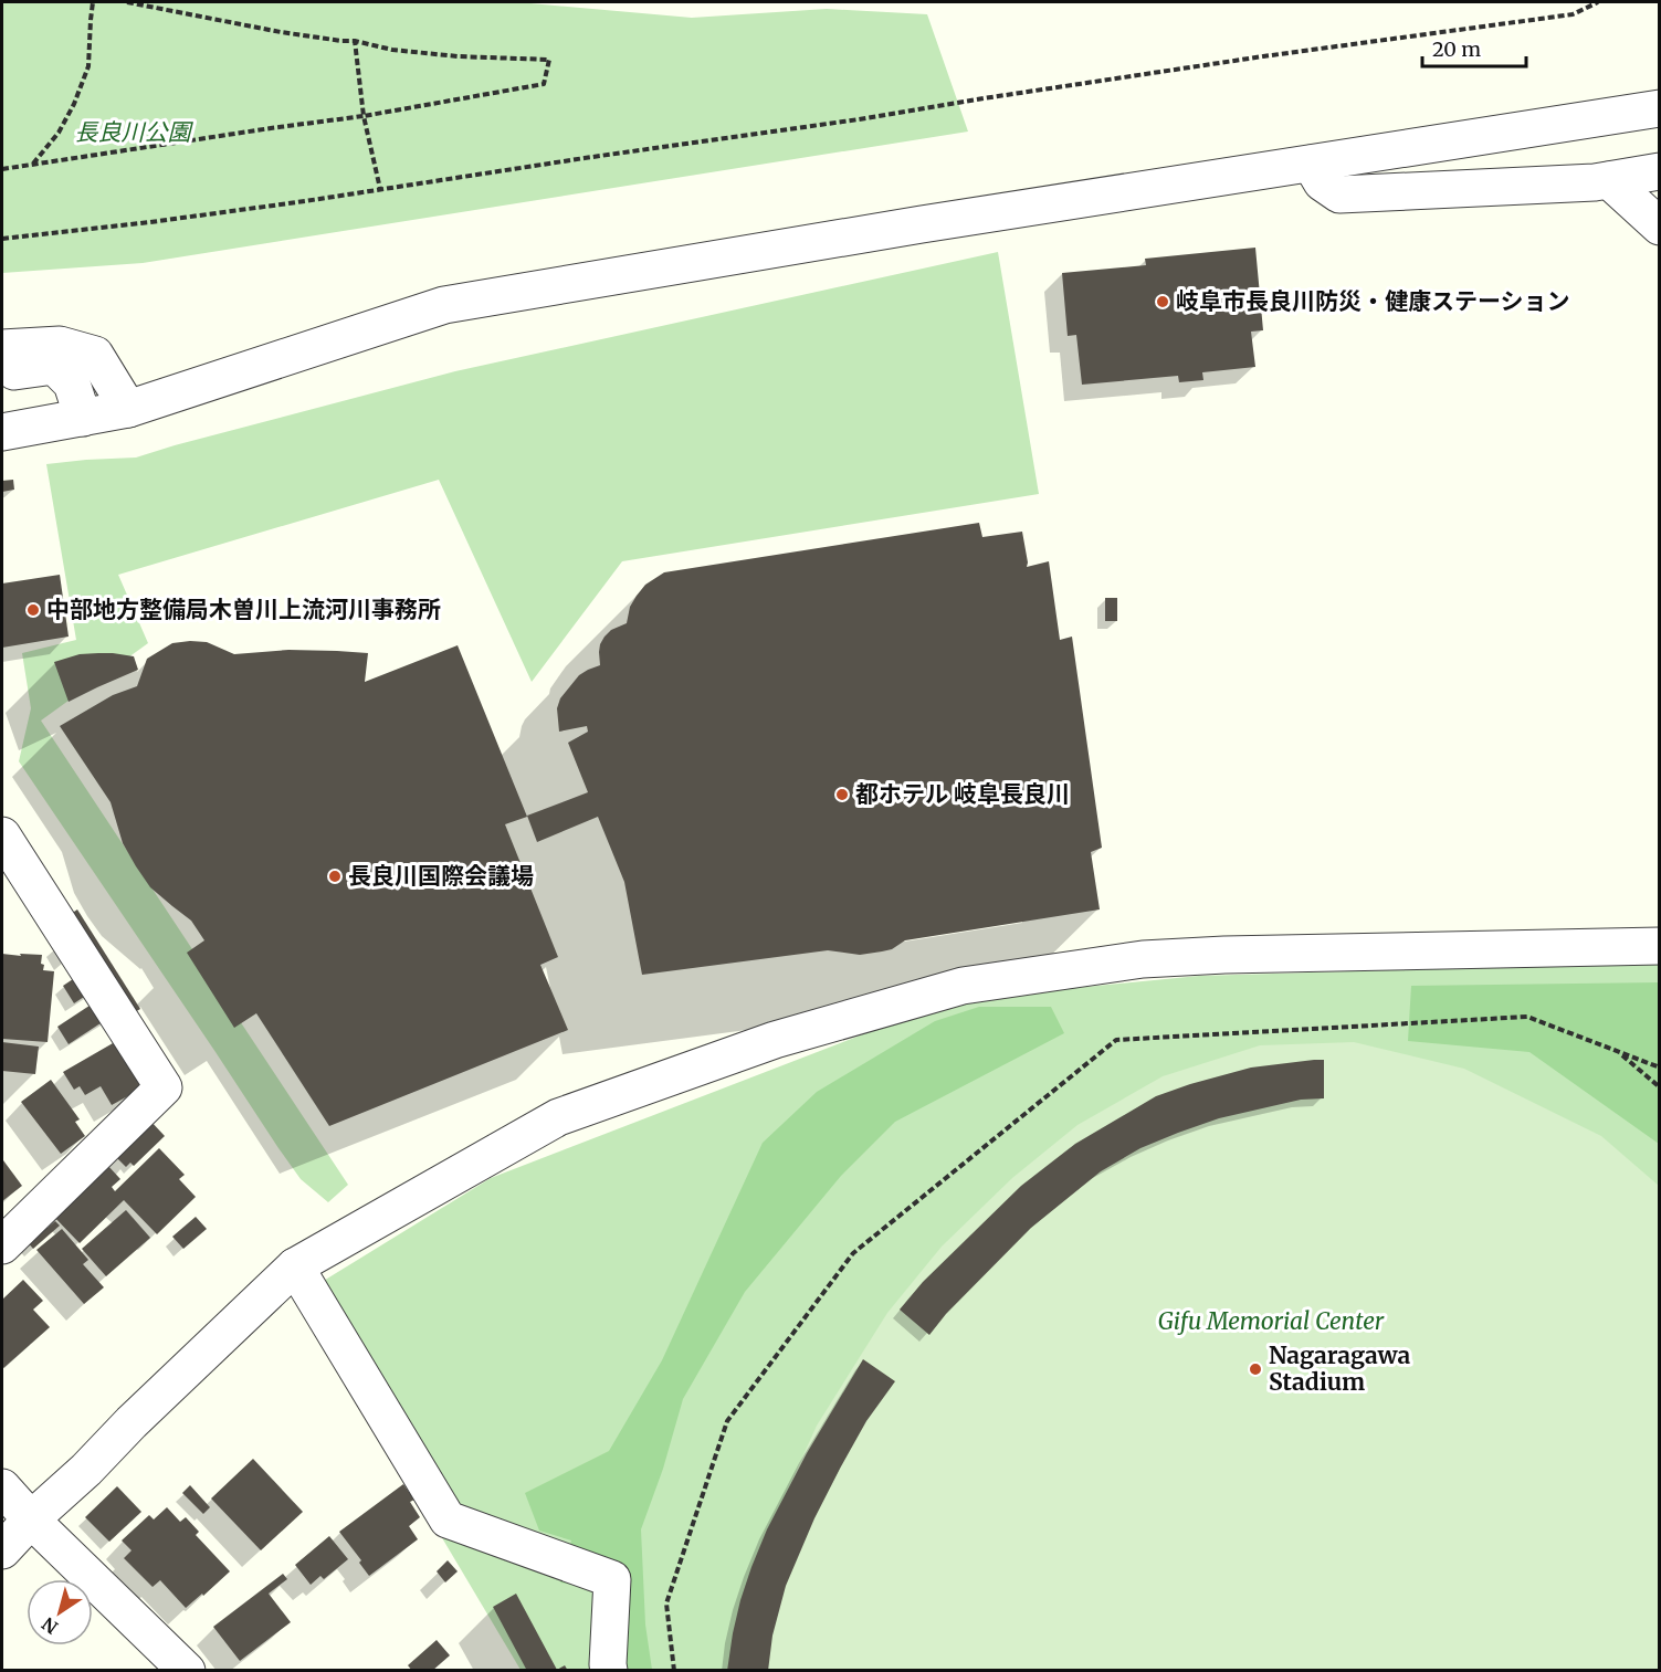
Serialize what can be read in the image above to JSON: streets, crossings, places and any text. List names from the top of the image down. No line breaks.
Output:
{"parks":["長良川公園","Gifu Memorial Center"],"places":["岐阜市長良川防災・健康ステーション","中部地方整備局木曽川上流河川事務所","都ホテル 岐阜長良川","長良川国際会議場","Nagaragawa Stadium"],"scale_bar":"20 m","north":"bottom left"}
